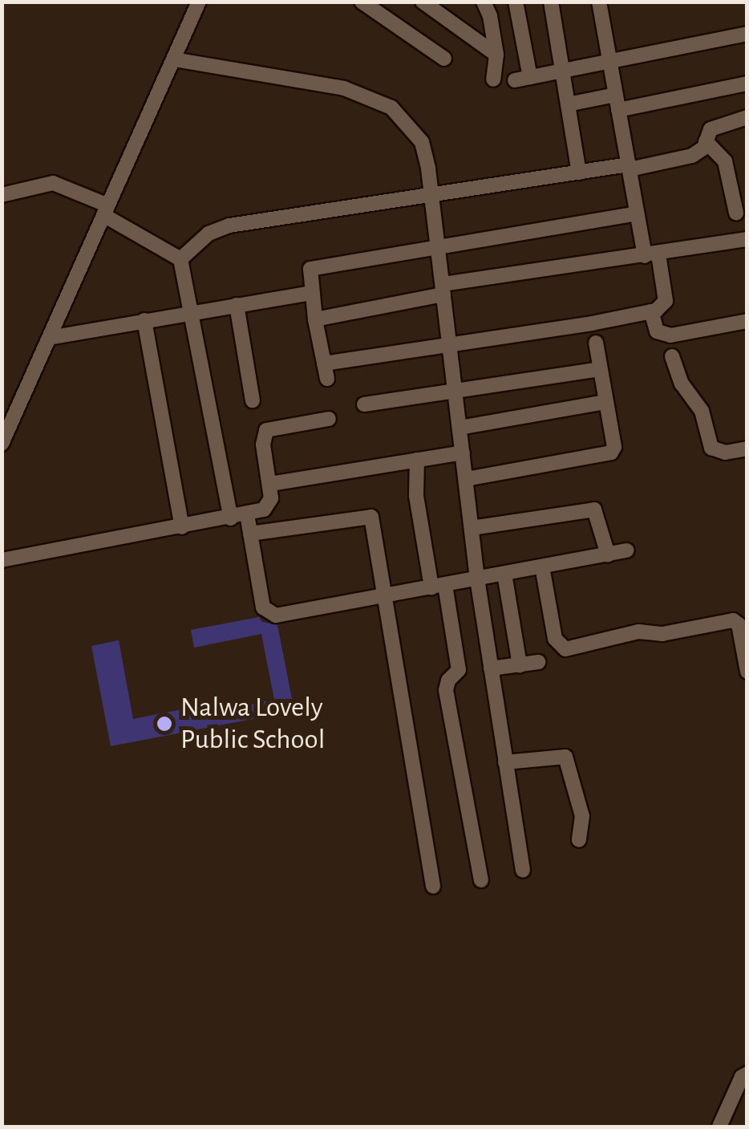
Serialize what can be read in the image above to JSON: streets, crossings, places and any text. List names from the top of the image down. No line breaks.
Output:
{"places":["Nalwa Lovely Public School"]}
